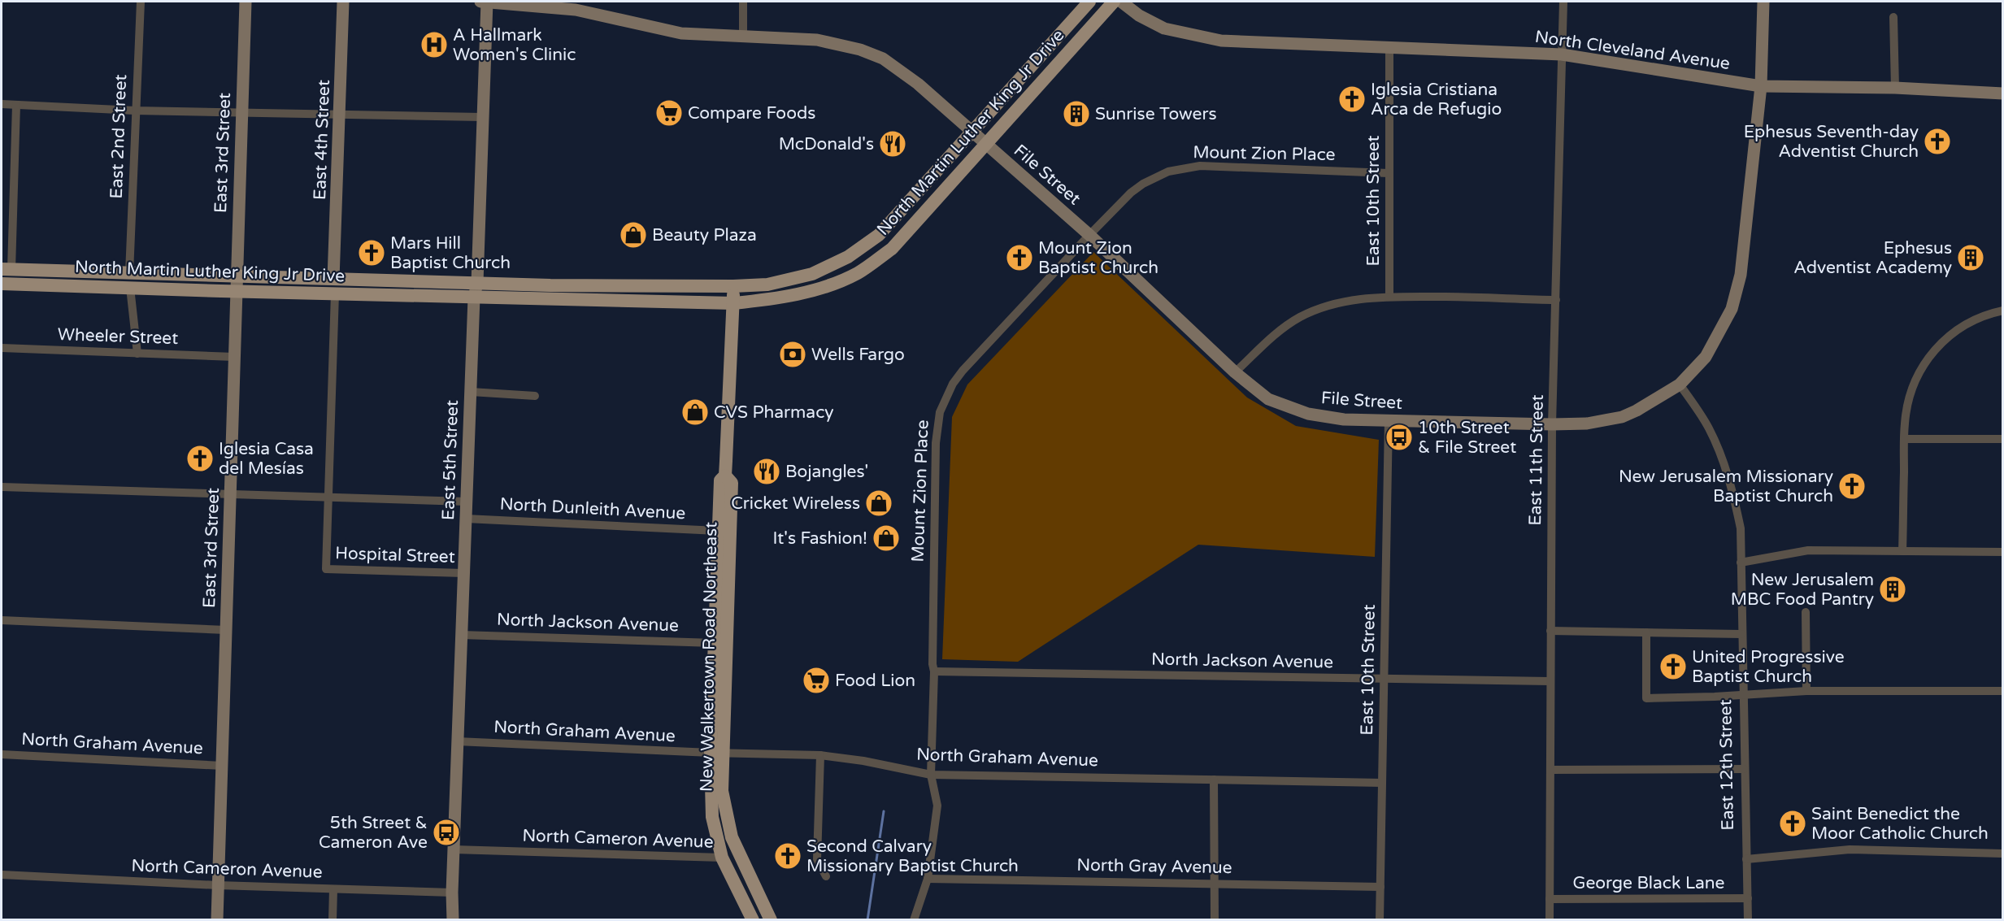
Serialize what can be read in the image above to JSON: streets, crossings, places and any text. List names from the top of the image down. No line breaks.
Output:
{"streets":{"main road":["North Martin Luther King Jr Drive","New Walkertown Road Northeast"],"street":["North Cleveland Avenue","East 2nd Street","East 4th Street","East 3rd Street","Mount Zion Place","File Street","East 10th Street","Wheeler Street","East 5th Street","East 11th Street","North Dunleith Avenue","Hospital Street","North Jackson Avenue","North Graham Avenue","East 12th Street","North Cameron Avenue","North Gray Avenue","George Black Lane"]},"crossings":[["North Cleveland Avenue","East 10th Street"],["North Cleveland Avenue","East 11th Street"],["North Martin Luther King Jr Drive","East 2nd Street"],["North Martin Luther King Jr Drive","East 4th Street"],["North Martin Luther King Jr Drive","East 3rd Street"],["North Martin Luther King Jr Drive","File Street"],["North Martin Luther King Jr Drive","East 5th Street"],["North Martin Luther King Jr Drive","New Walkertown Road Northeast"],["East 3rd Street","Wheeler Street"],["East 3rd Street","North Graham Avenue"],["East 3rd Street","North Cameron Avenue"],["Mount Zion Place","File Street"],["Mount Zion Place","East 10th Street"],["Mount Zion Place","North Jackson Avenue"],["Mount Zion Place","North Graham Avenue"],["Mount Zion Place","North Gray Avenue"],["File Street","East 10th Street"],["File Street","East 11th Street"],["File Street","East 12th Street"],["East 10th Street","North Jackson Avenue"],["East 10th Street","North Graham Avenue"],["East 10th Street","North Gray Avenue"],["East 5th Street","North Dunleith Avenue"],["East 5th Street","Hospital Street"],["East 5th Street","North Jackson Avenue"],["East 5th Street","North Graham Avenue"],["East 5th Street","North Cameron Avenue"],["East 11th Street","North Jackson Avenue"],["East 11th Street","George Black Lane"],["North Dunleith Avenue","New Walkertown Road Northeast"],["North Jackson Avenue","New Walkertown Road Northeast"],["New Walkertown Road Northeast","North Graham Avenue"],["New Walkertown Road Northeast","North Cameron Avenue"],["East 12th Street","George Black Lane"]],"places":{"hospital":["A Hallmark Women's Clinic"],"church":["Iglesia Cristiana Arca de Refugio","Ephesus Seventh-day Adventist Church","Mars Hill Baptist Church","Mount Zion Baptist Church","Iglesia Casa del Mesías","New Jerusalem Missionary Baptist Church","United Progressive Baptist Church","Saint Benedict the Moor Catholic Church","Second Calvary Missionary Baptist Church"],"supermarket":["Compare Foods","Food Lion"],"building":["Sunrise Towers","Ephesus Adventist Academy","New Jerusalem MBC Food Pantry"],"restaurant":["McDonald's","Bojangles'"],"shop":["Beauty Plaza","CVS Pharmacy","Cricket Wireless","It's Fashion!"],"bank":["Wells Fargo"],"bus stop":["10th Street & File Street","5th Street & Cameron Ave"]}}
